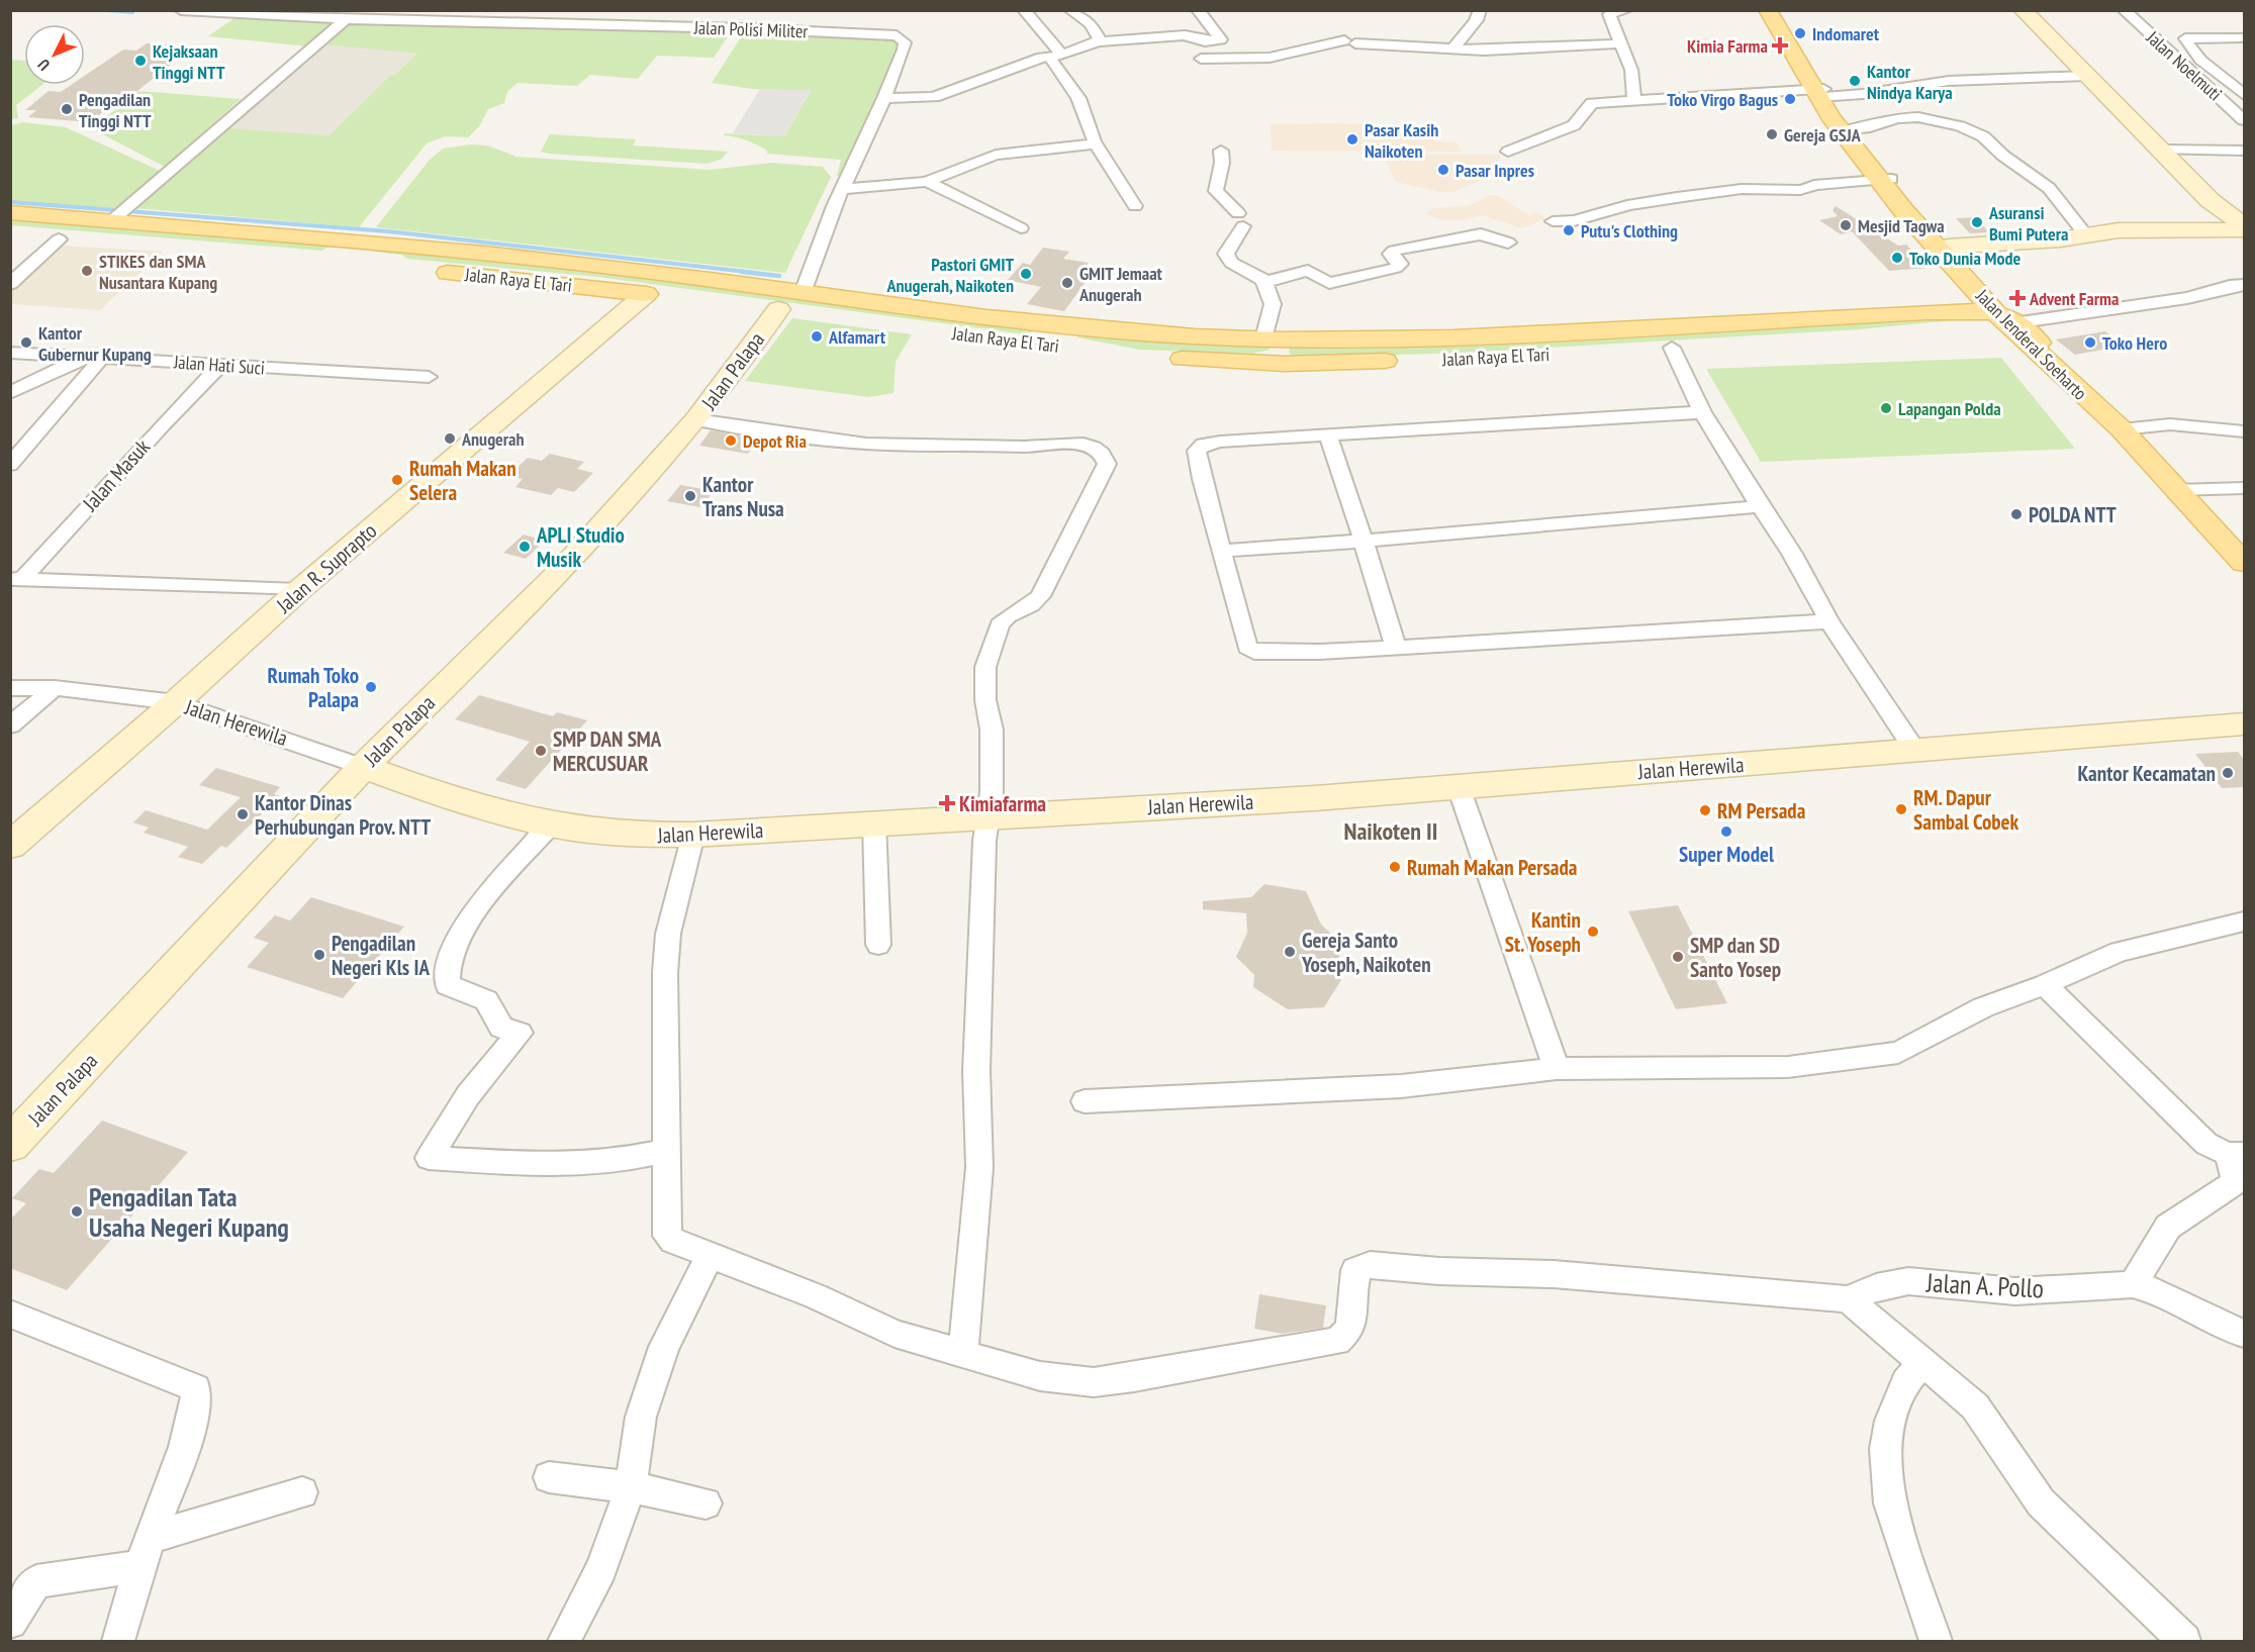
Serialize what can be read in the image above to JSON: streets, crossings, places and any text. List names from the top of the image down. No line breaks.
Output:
{"streets":{"main road":["Jalan Raya El Tari","Jalan Jenderal Soeharto","Jalan Palapa","Jalan R. Suprapto","Jalan Herewila"],"street":["Jalan Polisi Militer","Jalan Noelmuti","Jalan Hati Suci","Jalan Masuk","Jalan A. Pollo"]},"crossings":[["Jalan Polisi Militer","Jalan Raya El Tari"],["Jalan Raya El Tari","Jalan Jenderal Soeharto"],["Jalan Raya El Tari","Jalan Palapa"],["Jalan Raya El Tari","Jalan R. Suprapto"],["Jalan Hati Suci","Jalan Masuk"],["Jalan Palapa","Jalan Herewila"],["Jalan R. Suprapto","Jalan Herewila"]],"districts":["Naikoten II"],"places":{"other":["Indomaret","Kejaksaan Tinggi NTT","Kantor Nindya Karya","Toko Virgo Bagus","Pengadilan Tinggi NTT","Gereja GSJA","Pasar Kasih Naikoten","Pasar Inpres","Asuransi Bumi Putera","Mesjid Tagwa","Putu's Clothing","Toko Dunia Mode","STIKES dan SMA Nusantara Kupang","Pastori GMIT Anugerah, Naikoten","GMIT Jemaat Anugerah","Alfamart","Kantor Gubernur Kupang","Toko Hero","Lapangan Polda","Anugerah","Depot Ria","Rumah Makan Selera","Kantor Trans Nusa","POLDA NTT","APLI Studio Musik","Rumah Toko Palapa","SMP DAN SMA MERCUSUAR","Kantor Kecamatan","RM. Dapur Sambal Cobek","RM Persada","Kantor Dinas Perhubungan Prov. NTT","Super Model","Rumah Makan Persada","Kantin St. Yoseph","Gereja Santo Yoseph, Naikoten","Pengadilan Negeri Kls IA","SMP dan SD Santo Yosep","Pengadilan Tata Usaha Negeri Kupang"],"health":["Kimia Farma","Advent Farma","Kimiafarma"]},"north":"bottom left"}
